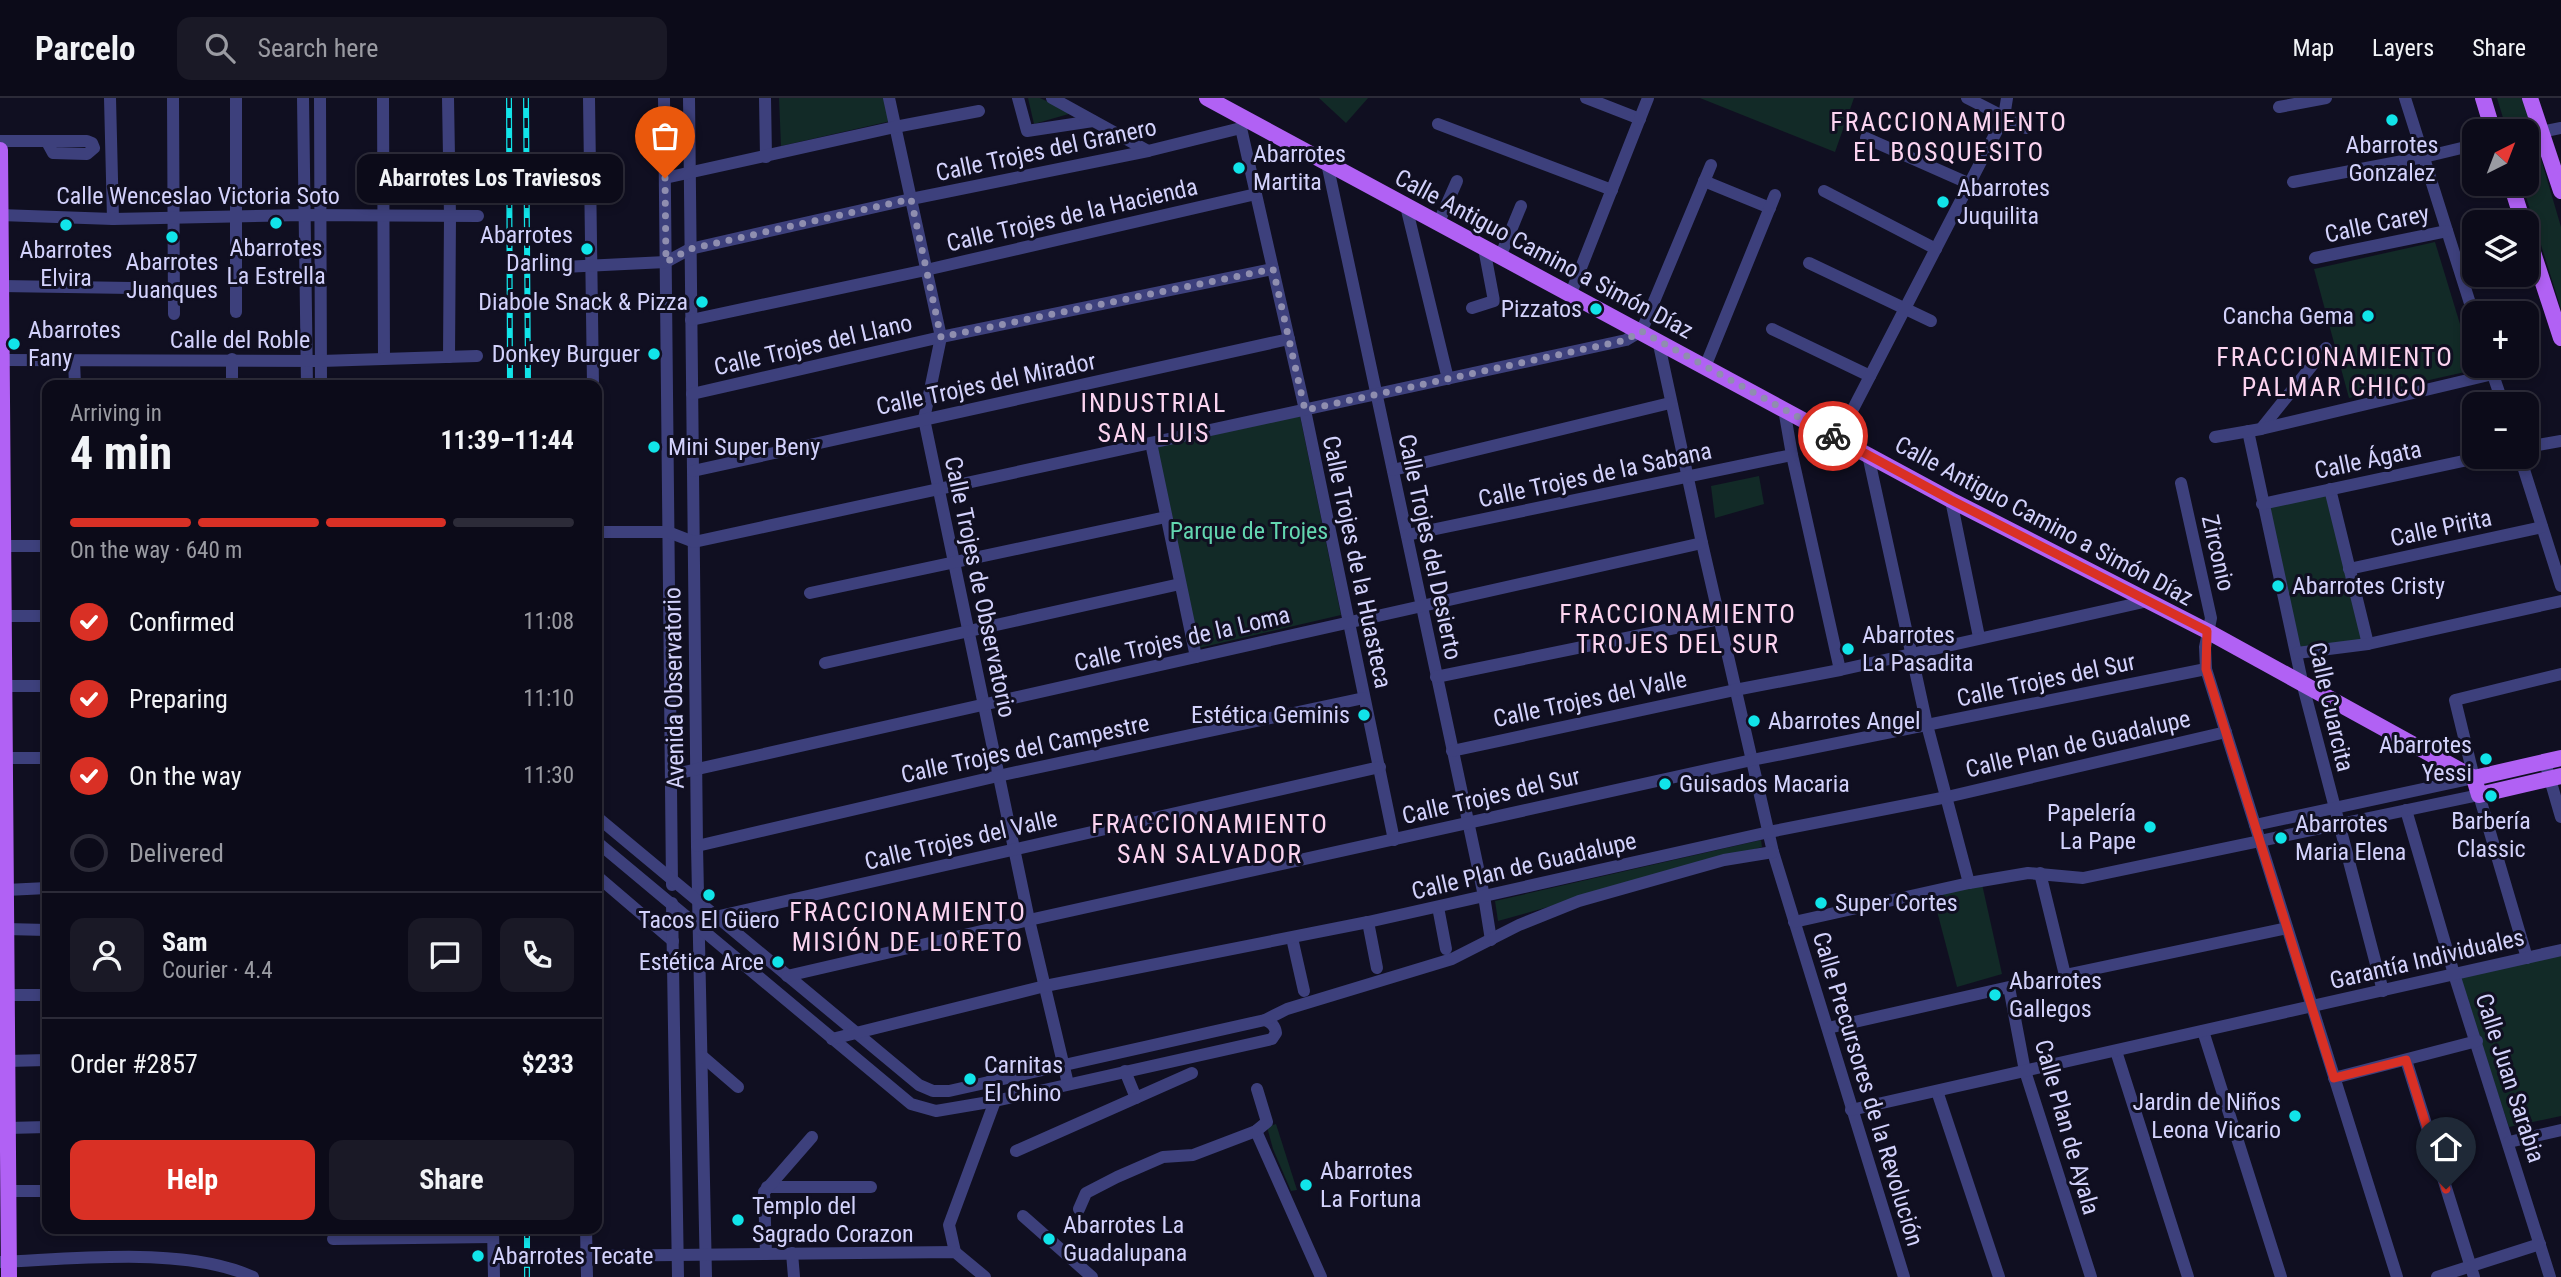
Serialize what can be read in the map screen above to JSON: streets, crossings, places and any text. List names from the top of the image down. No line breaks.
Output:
{"streets":{"main road":["Calle Antiguo Camino a Simón Díaz"],"street":["Calle Trojes del Granero","Calle Wenceslao Victoria Soto","Calle Trojes de la Hacienda","Calle Carey","Calle del Roble","Calle Trojes del Llano","Calle Trojes del Mirador","Calle Ágata","Calle Trojes de la Sabana","Calle Pirita","Calle Trojes del Desierto","Zirconio","Calle Trojes de la Huasteca","Calle Trojes de Observatorio","Calle Trojes de la Loma","Calle Trojes del Sur","Avenida Observatorio","Calle Trojes del Valle","Calle Cuarcita","Calle Plan de Guadalupe","Calle Trojes del Campestre","Garantía Individuales","Calle Juan Sarabia","Calle Precursores de la Revolución","Calle Plan de Ayala"]},"crossings":[["Calle Trojes del Granero","Calle Antiguo Camino a Simón Díaz"],["Calle Trojes del Granero","Calle Trojes de la Huasteca"],["Calle Trojes del Granero","Calle Trojes de Observatorio"],["Calle Trojes del Granero","Avenida Observatorio"],["Calle Trojes de la Hacienda","Calle Trojes de la Huasteca"],["Calle Trojes de la Hacienda","Calle Trojes de Observatorio"],["Calle Trojes de la Hacienda","Avenida Observatorio"],["Calle Antiguo Camino a Simón Díaz","Calle Trojes del Desierto"],["Calle Antiguo Camino a Simón Díaz","Zirconio"],["Calle Antiguo Camino a Simón Díaz","Calle Trojes de la Huasteca"],["Calle Antiguo Camino a Simón Díaz","Calle Trojes del Valle"],["Calle Antiguo Camino a Simón Díaz","Calle Cuarcita"],["Calle Antiguo Camino a Simón Díaz","Calle Precursores de la Revolución"],["Calle Trojes del Llano","Calle Trojes de la Huasteca"],["Calle Trojes del Llano","Calle Trojes de Observatorio"],["Calle Trojes del Llano","Avenida Observatorio"],["Calle Trojes del Mirador","Calle Trojes de la Huasteca"],["Calle Trojes del Mirador","Calle Trojes de Observatorio"],["Calle Trojes del Mirador","Avenida Observatorio"],["Calle Ágata","Calle Cuarcita"],["Calle Trojes de la Sabana","Calle Trojes del Desierto"],["Calle Trojes de la Sabana","Calle Precursores de la Revolución"],["Calle Trojes del Desierto","Calle Trojes de la Loma"],["Calle Trojes del Desierto","Calle Trojes del Sur"],["Calle Trojes del Desierto","Calle Trojes del Valle"],["Calle Trojes del Desierto","Calle Plan de Guadalupe"],["Zirconio","Calle Trojes del Sur"],["Zirconio","Calle Plan de Guadalupe"],["Zirconio","Garantía Individuales"],["Calle Trojes de la Huasteca","Calle Trojes de la Loma"],["Calle Trojes de la Huasteca","Calle Trojes del Sur"],["Calle Trojes de la Huasteca","Calle Trojes del Valle"],["Calle Trojes de la Huasteca","Calle Trojes del Campestre"],["Calle Trojes de Observatorio","Calle Trojes de la Loma"],["Calle Trojes de Observatorio","Calle Trojes del Sur"],["Calle Trojes de Observatorio","Calle Trojes del Valle"],["Calle Trojes de Observatorio","Calle Plan de Guadalupe"],["Calle Trojes de Observatorio","Calle Trojes del Campestre"],["Calle Trojes de la Loma","Avenida Observatorio"],["Calle Trojes de la Loma","Calle Precursores de la Revolución"],["Calle Trojes del Sur","Calle Precursores de la Revolución"],["Avenida Observatorio","Calle Trojes del Campestre"],["Calle Trojes del Valle","Calle Precursores de la Revolución"],["Calle Cuarcita","Garantía Individuales"],["Calle Plan de Guadalupe","Calle Precursores de la Revolución"],["Garantía Individuales","Calle Juan Sarabia"],["Garantía Individuales","Calle Precursores de la Revolución"],["Garantía Individuales","Calle Plan de Ayala"],["Calle Precursores de la Revolución","Calle Plan de Ayala"]],"districts":["FRACCIONAMIENTO EL BOSQUESITO","FRACCIONAMIENTO PALMAR CHICO","INDUSTRIAL SAN LUIS","FRACCIONAMIENTO TROJES DEL SUR","FRACCIONAMIENTO SAN SALVADOR","FRACCIONAMIENTO MISIÓN DE LORETO"],"parks":["Parque de Trojes"],"places":["Abarrotes Gonzalez","Abarrotes Martita","Abarrotes Los Traviesos","Abarrotes Juquilita","Abarrotes La Estrella","Abarrotes Elvira","Abarrotes Juanques","Abarrotes Darling","Diabole Snack & Pizza","Pizzatos","Cancha Gema","Abarrotes Fany","Donkey Burguer","Mini Super Beny","Abarrotes Cristy","Abarrotes La Pasadita","Estética Geminis","Abarrotes Angel","Abarrotes Yessi","Guisados Macaria","Barbería Classic","Papelería La Pape","Abarrotes Maria Elena","Tacos El Güero","Super Cortes","Estética Arce","Abarrotes Gallegos","Carnitas El Chino","Jardin de Niños Leona Vicario","Abarrotes La Fortuna","Templo del Sagrado Corazon","Abarrotes La Guadalupana","Abarrotes Tecate"],"north":"top right","page":{"header":"Parcelo","search":"Search here","nav":["Map","Layers","Share"],"map_buttons":["+","−"],"bubble":"Abarrotes Los Traviesos","heading":["4 min","Arriving in","11:39–11:44"],"panel":["Sam","Courier · 4.4","Order #2857","$233"],"bar":"On the way · 640 m","list":[["Confirmed","11:08"],["Preparing","11:10"],["On the way","11:30"],"Delivered"],"buttons":["Help","Share"]}}
